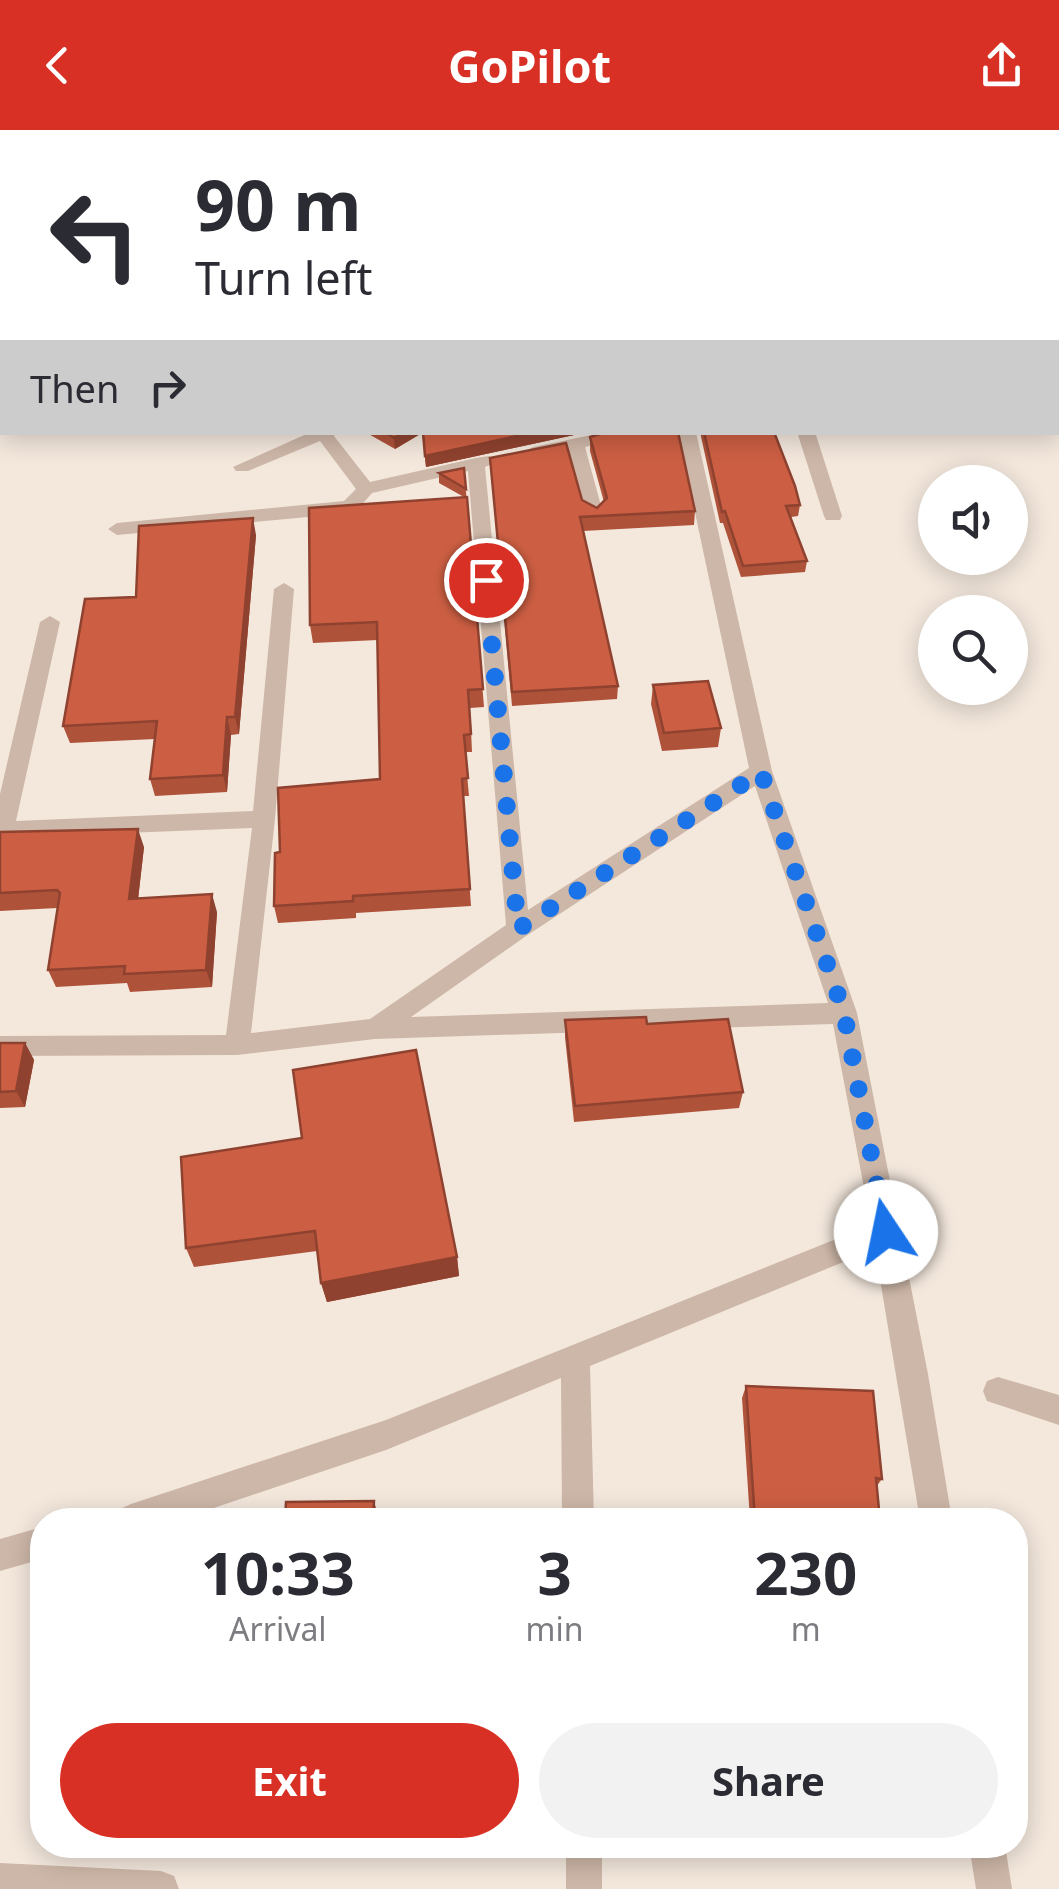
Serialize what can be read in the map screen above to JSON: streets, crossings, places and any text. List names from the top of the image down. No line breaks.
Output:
{"page":{"header":"GoPilot","turn":["90 m","Turn left"],"then":"Then","eta":["10:33","Arrival","3","min","230","m"],"buttons":["Exit","Share"]}}
